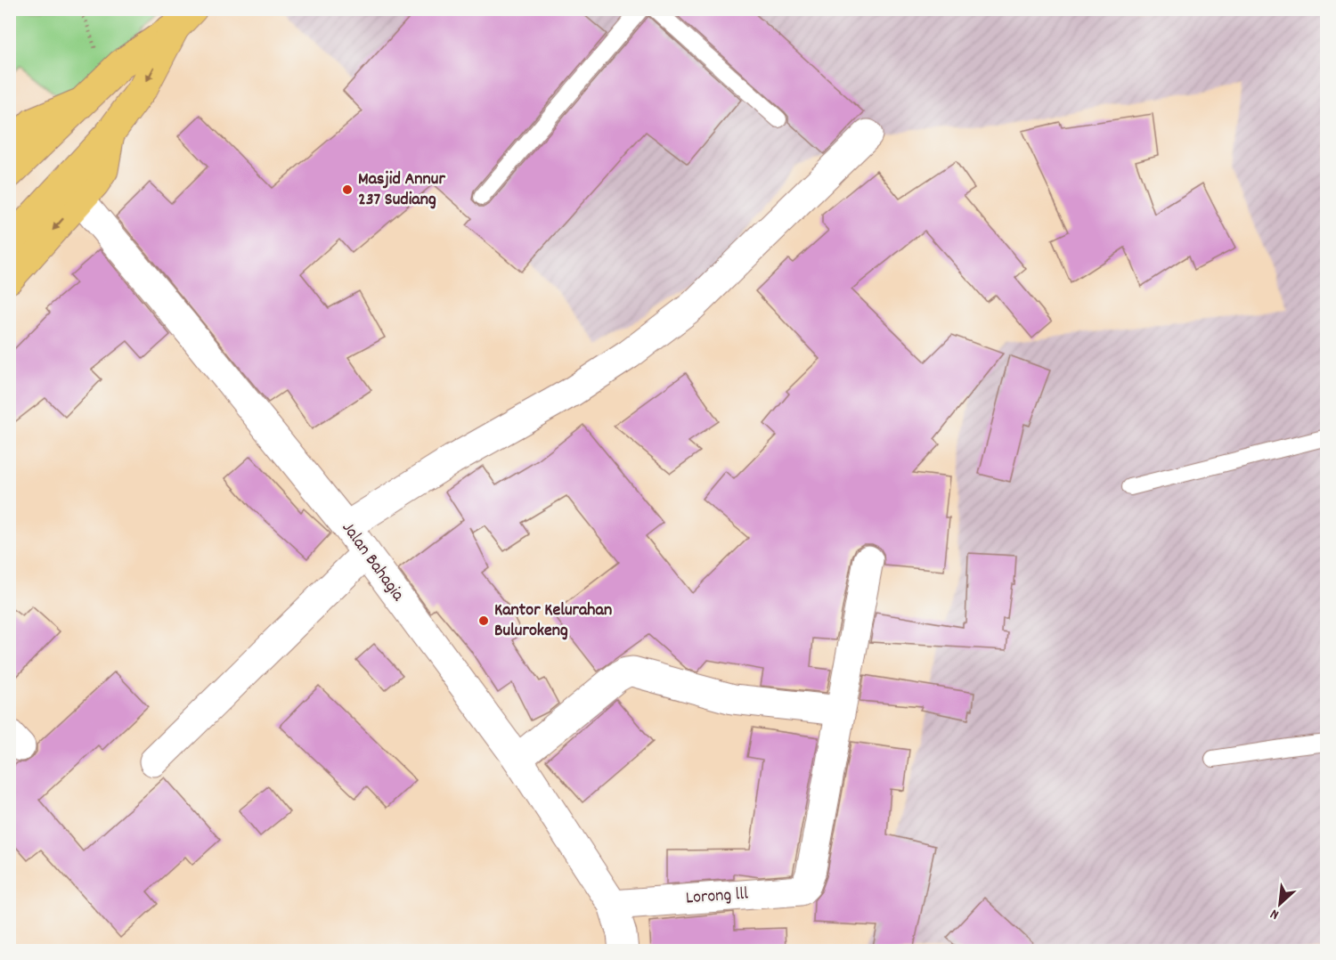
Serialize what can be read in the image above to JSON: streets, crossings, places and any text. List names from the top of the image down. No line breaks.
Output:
{"streets":{"street":["Jalan Bahagia","Lorong lll"]},"crossings":[["Jalan Bahagia","Lorong lll"]],"places":["Masjid Annur 237 Sudiang","Kantor Kelurahan Bulurokeng"],"north":"bottom left"}
